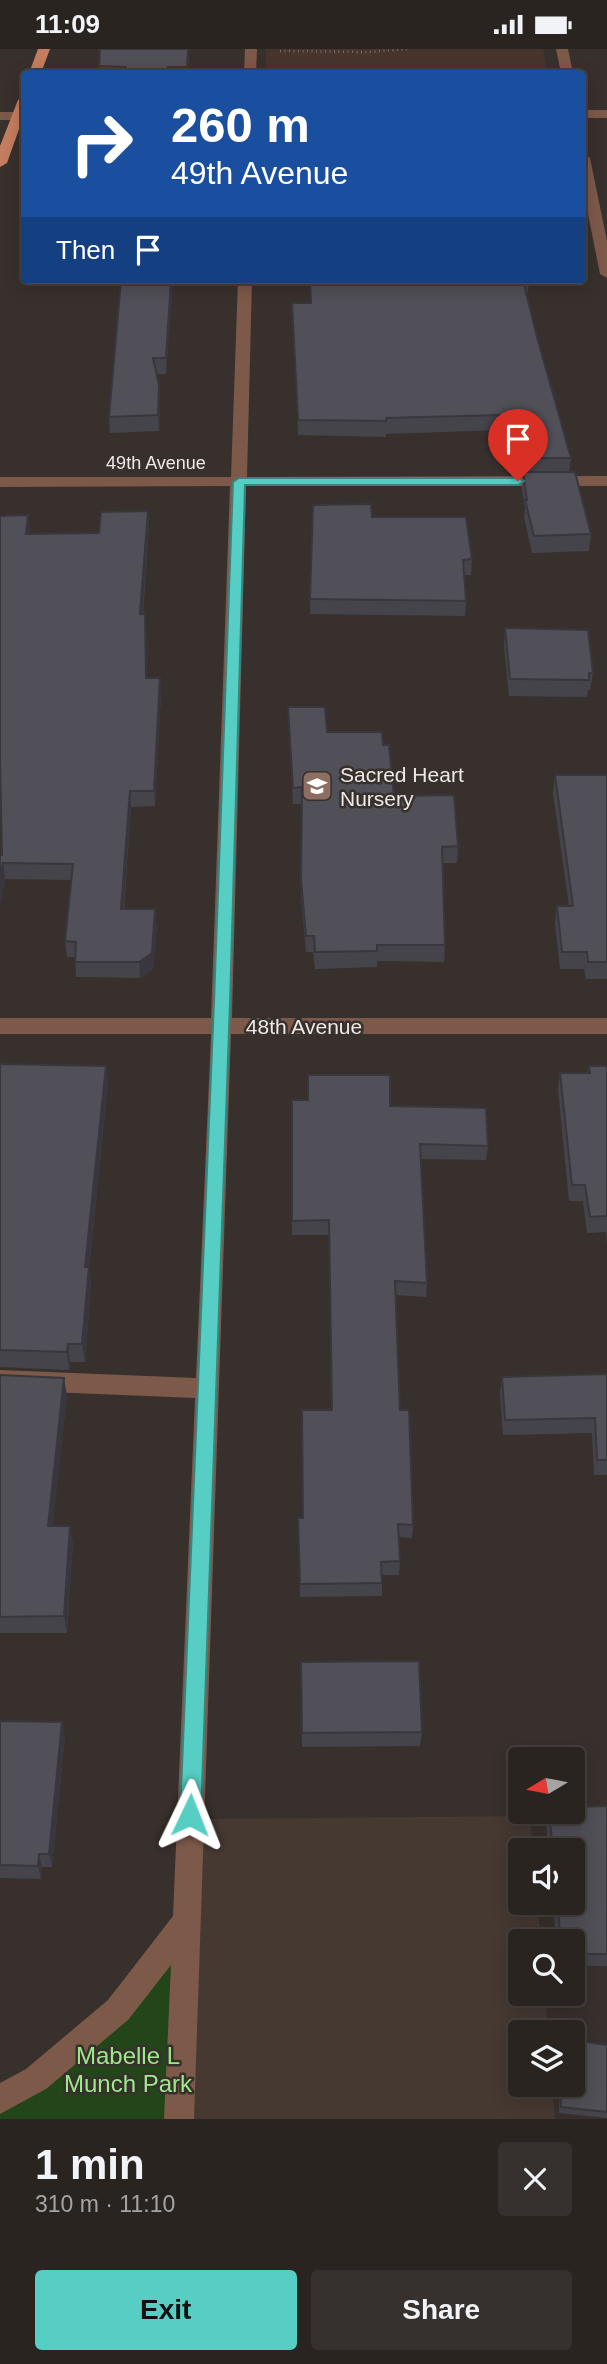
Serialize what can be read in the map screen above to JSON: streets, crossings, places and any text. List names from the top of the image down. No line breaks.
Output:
{"streets":{"street":["49th Avenue","48th Avenue"]},"parks":["Mabelle L Munch Park"],"places":{"school or university":["Sacred Heart Nursery"]},"north":"left","page":{"status":"11:09","turn":["260 m","49th Avenue"],"then":"Then","heading":["1 min","310 m · 11:10"],"buttons":["Exit","Share"]}}
